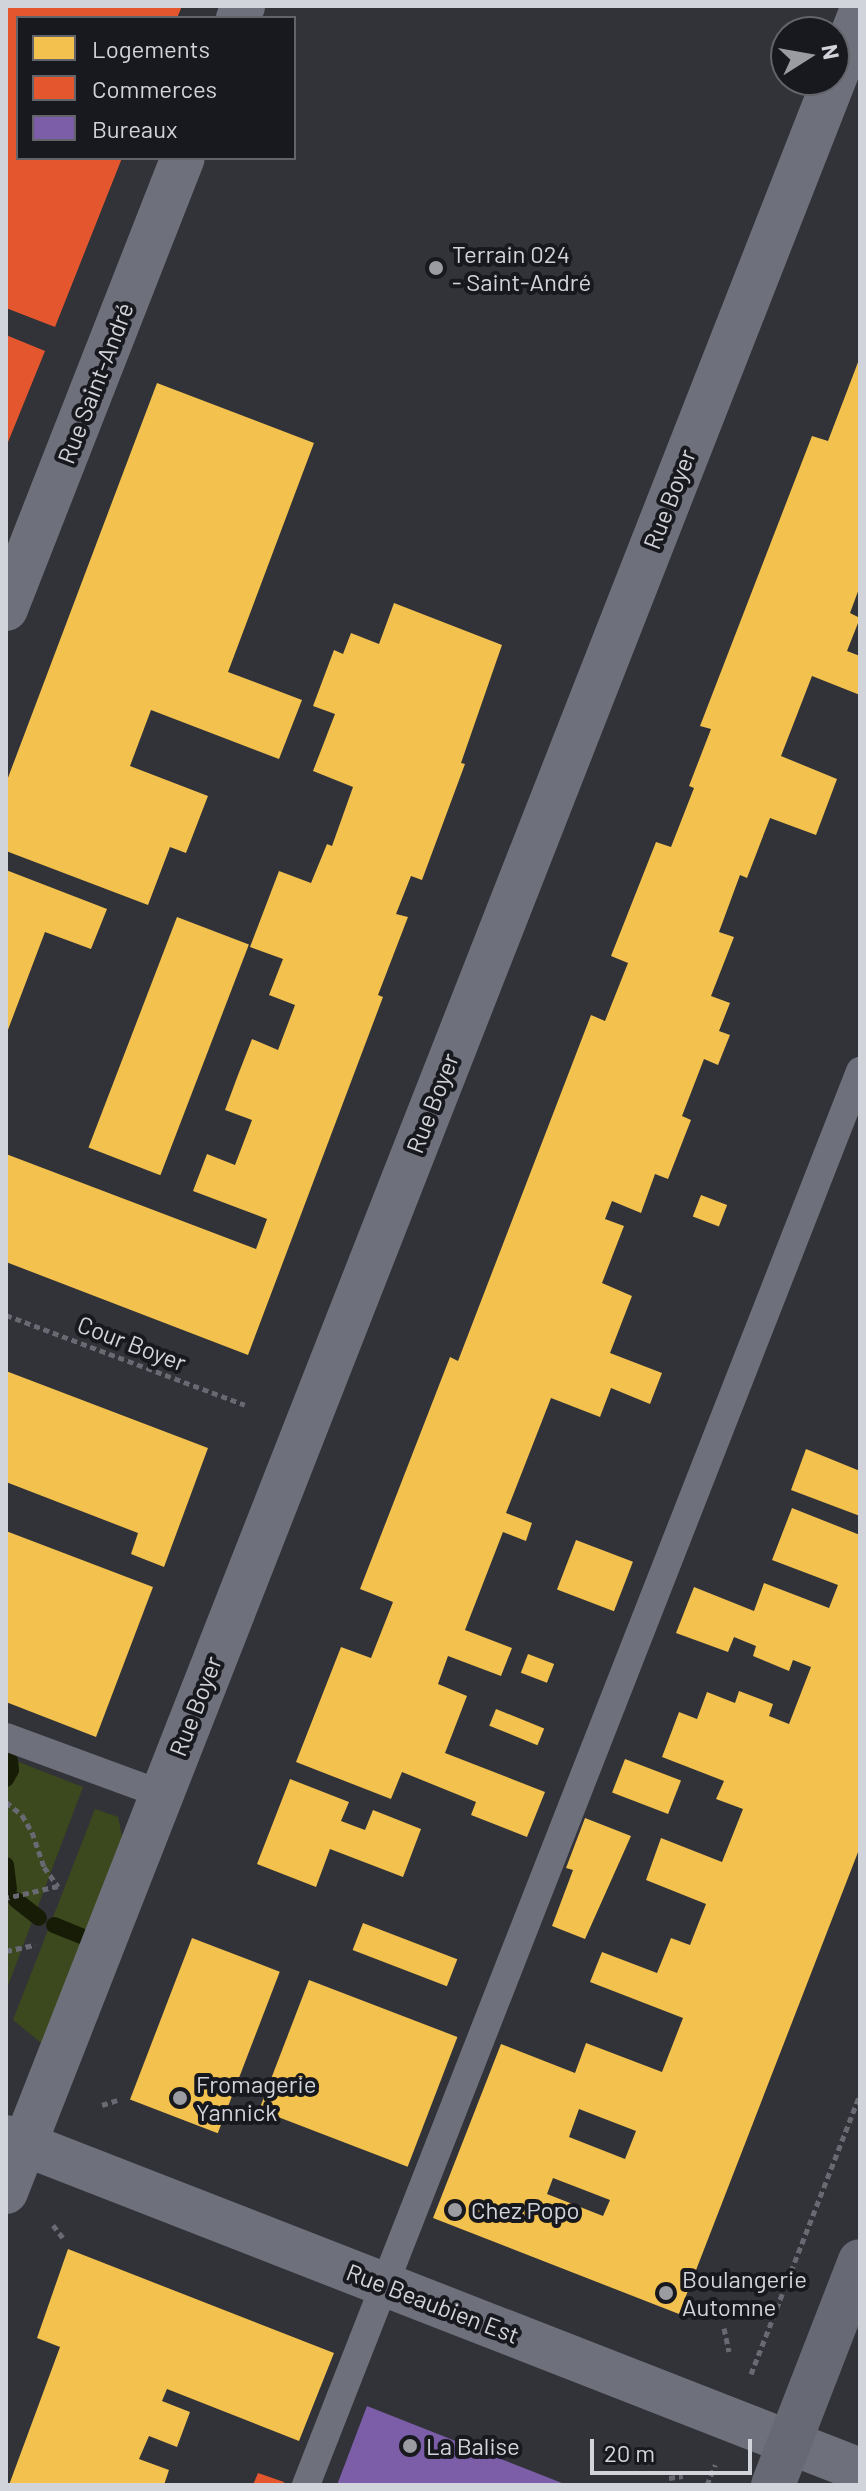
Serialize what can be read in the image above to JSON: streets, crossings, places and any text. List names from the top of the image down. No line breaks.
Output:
{"streets":{"street":["Rue Saint-André","Rue Boyer","Rue Beaubien Est"],"path":["Cour Boyer"]},"crossings":[["Rue Boyer","Rue Beaubien Est"]],"places":["Terrain 024 - Saint-André","Fromagerie Yannick","Chez Popo","Boulangerie Automne","La Balise"],"legend":["Logements","Commerces","Bureaux"],"scale_bar":"20 m","north":"right"}
